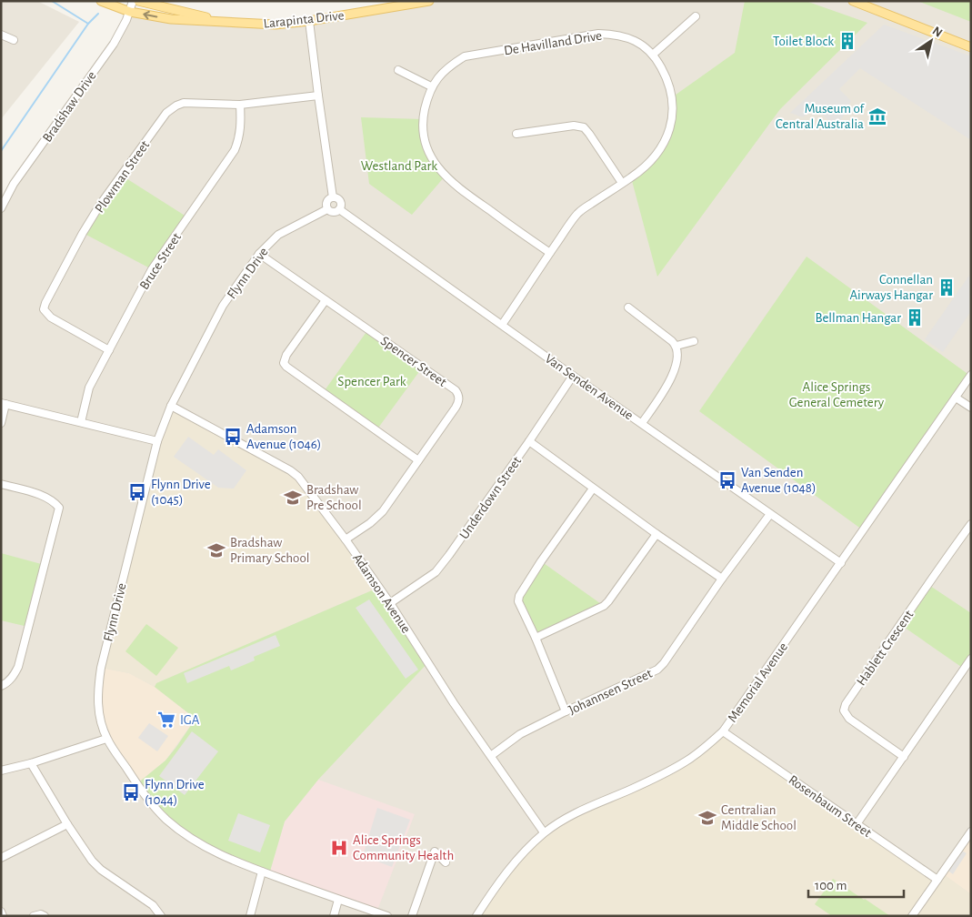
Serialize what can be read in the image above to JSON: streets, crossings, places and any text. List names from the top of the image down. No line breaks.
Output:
{"streets":{"main road":["Larapinta Drive"],"street":["De Havilland Drive","Bradshaw Drive","Plowman Street","Bruce Street","Flynn Drive","Spencer Street","Van Senden Avenue","Underdown Street","Adamson Avenue","Hablett Crescent","Memorial Avenue","Johannsen Street","Rosenbaum Street"]},"crossings":[["Larapinta Drive","Bradshaw Drive"],["De Havilland Drive","Van Senden Avenue"],["Plowman Street","Bruce Street"],["Flynn Drive","Spencer Street"],["Flynn Drive","Van Senden Avenue"],["Flynn Drive","Adamson Avenue"],["Spencer Street","Adamson Avenue"],["Van Senden Avenue","Underdown Street"],["Van Senden Avenue","Memorial Avenue"],["Van Senden Avenue","Johannsen Street"],["Underdown Street","Adamson Avenue"],["Adamson Avenue","Memorial Avenue"],["Adamson Avenue","Johannsen Street"],["Memorial Avenue","Rosenbaum Street"]],"parks":["Westland Park","Spencer Park","Alice Springs General Cemetery"],"places":{"building":["Toilet Block","Connellan Airways Hangar","Bellman Hangar"],"museum":["Museum of Central Australia"],"bus stop":["Adamson Avenue (1046)","Van Senden Avenue (1048)","Flynn Drive (1045)","Flynn Drive (1044)"],"school or university":["Bradshaw Pre School","Bradshaw Primary School","Centralian Middle School"],"supermarket":["IGA"],"hospital":["Alice Springs Community Health"]},"scale_bar":"100 m","north":"top right"}
